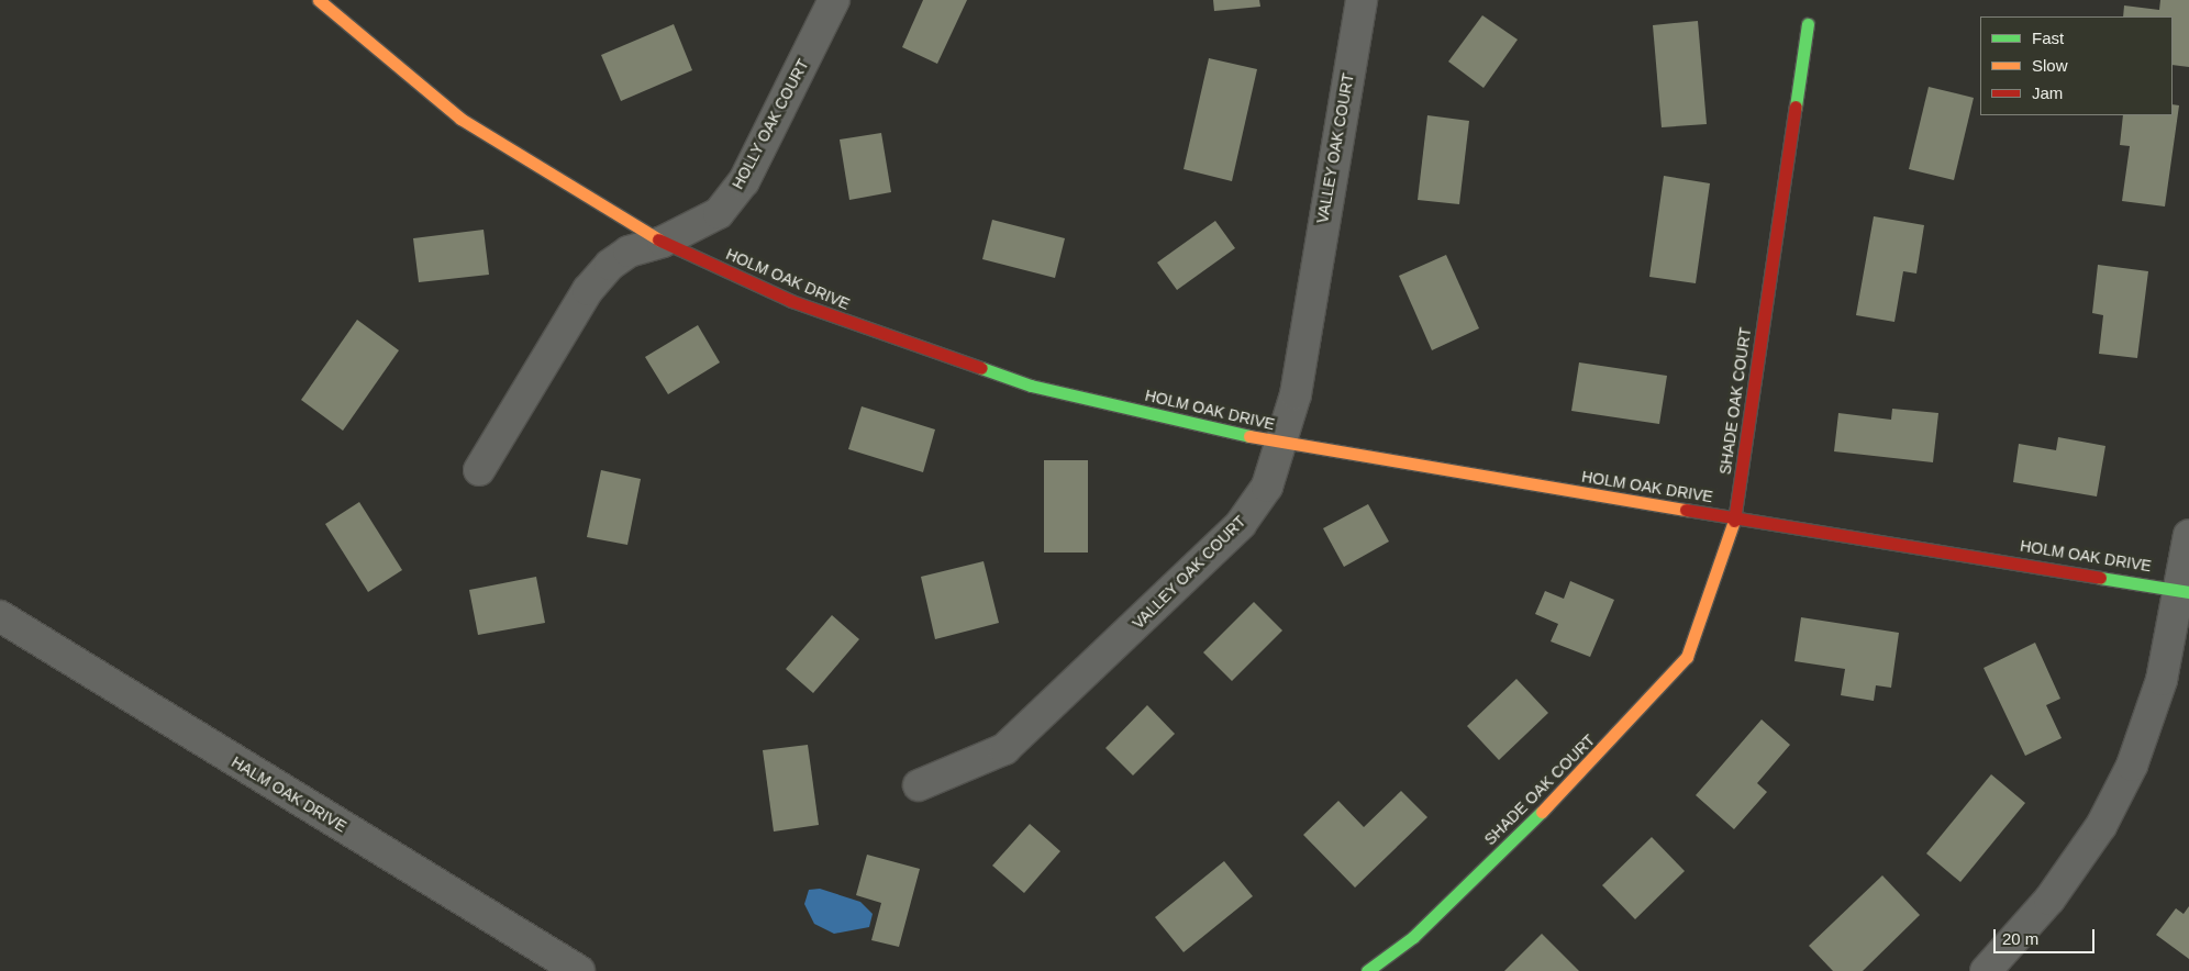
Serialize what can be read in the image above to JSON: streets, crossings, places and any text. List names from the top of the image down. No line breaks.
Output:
{"streets":{"street":["HOLLY OAK COURT","VALLEY OAK COURT","HOLM OAK DRIVE","SHADE OAK COURT","HALM OAK DRIVE"]},"crossings":[["HOLLY OAK COURT","HOLM OAK DRIVE"],["VALLEY OAK COURT","HOLM OAK DRIVE"],["HOLM OAK DRIVE","SHADE OAK COURT"]],"legend":["Fast","Slow","Jam"],"scale_bar":"20 m"}
